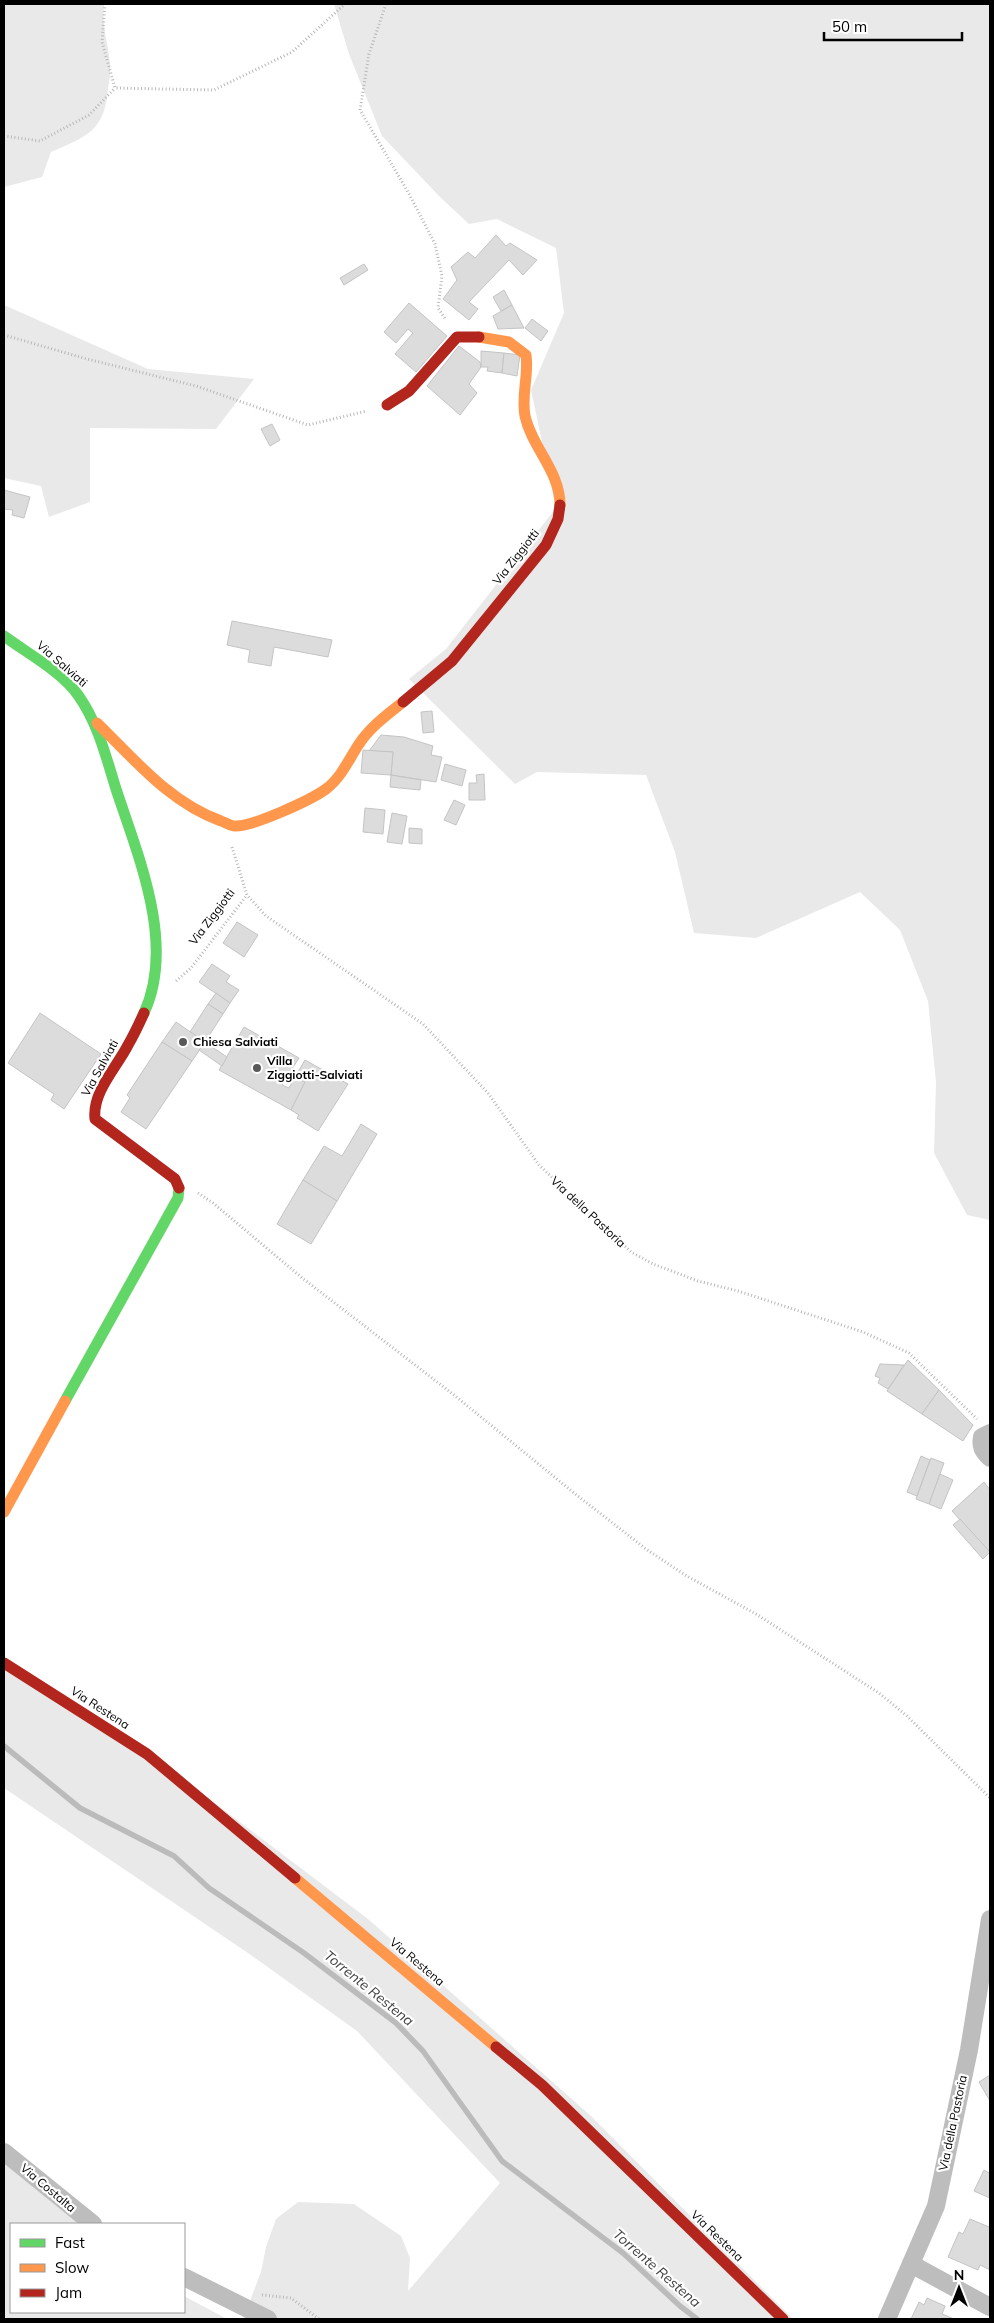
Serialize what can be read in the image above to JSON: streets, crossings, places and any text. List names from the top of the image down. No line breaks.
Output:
{"streets":{"street":["Via Ziggiotti","Via Salviati","Via della Pastoria","Via Restena","Via Costalta"]},"crossings":[["Via Ziggiotti","Via della Pastoria"]],"water":["Torrente Restena"],"places":["Chiesa Salviati","Villa Ziggiotti-Salviati"],"legend":["Fast","Slow","Jam"],"scale_bar":"50 m","north":"top"}
